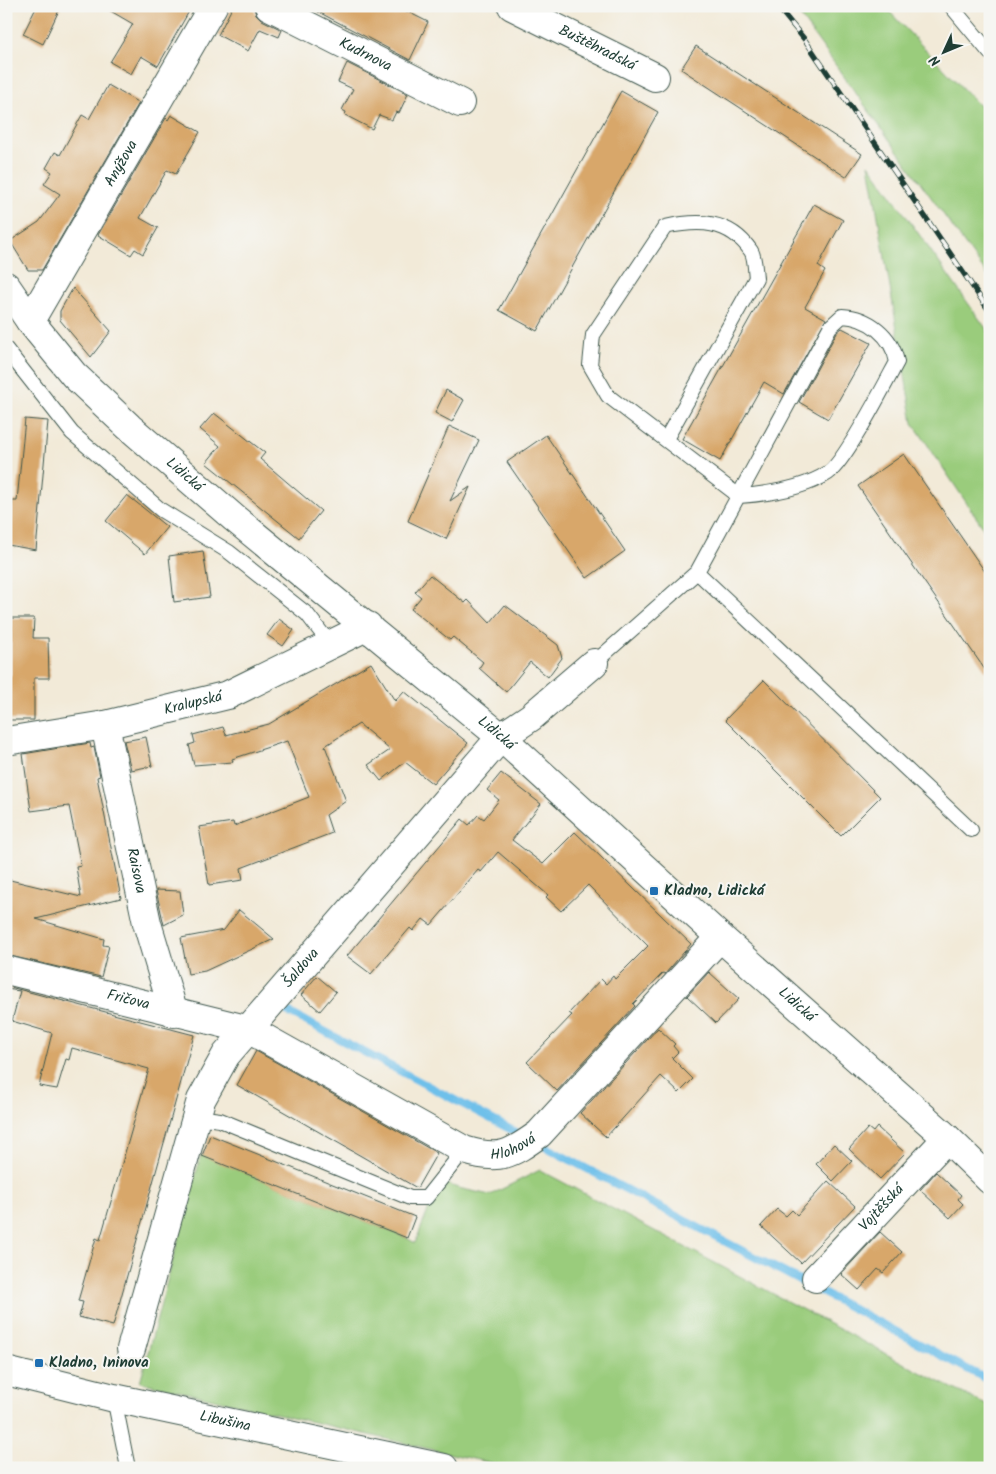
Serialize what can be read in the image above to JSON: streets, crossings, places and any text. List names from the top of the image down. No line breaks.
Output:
{"streets":{"street":["Buštěhradská","Kudrnova","Anýžova","Lidická","Kralupská","Raisova","Šaldova","Fričova","Hlohová","Vojtěšská","Libušina"]},"crossings":[["Anýžova","Lidická"],["Lidická","Kralupská"],["Lidická","Šaldova"],["Lidická","Hlohová"],["Lidická","Vojtěšská"],["Kralupská","Raisova"],["Raisova","Fričova"],["Šaldova","Fričova"],["Šaldova","Hlohová"],["Fričova","Hlohová"]],"places":{"transit":["Kladno, Lidická","Kladno, Ininova"]},"north":"bottom left"}
